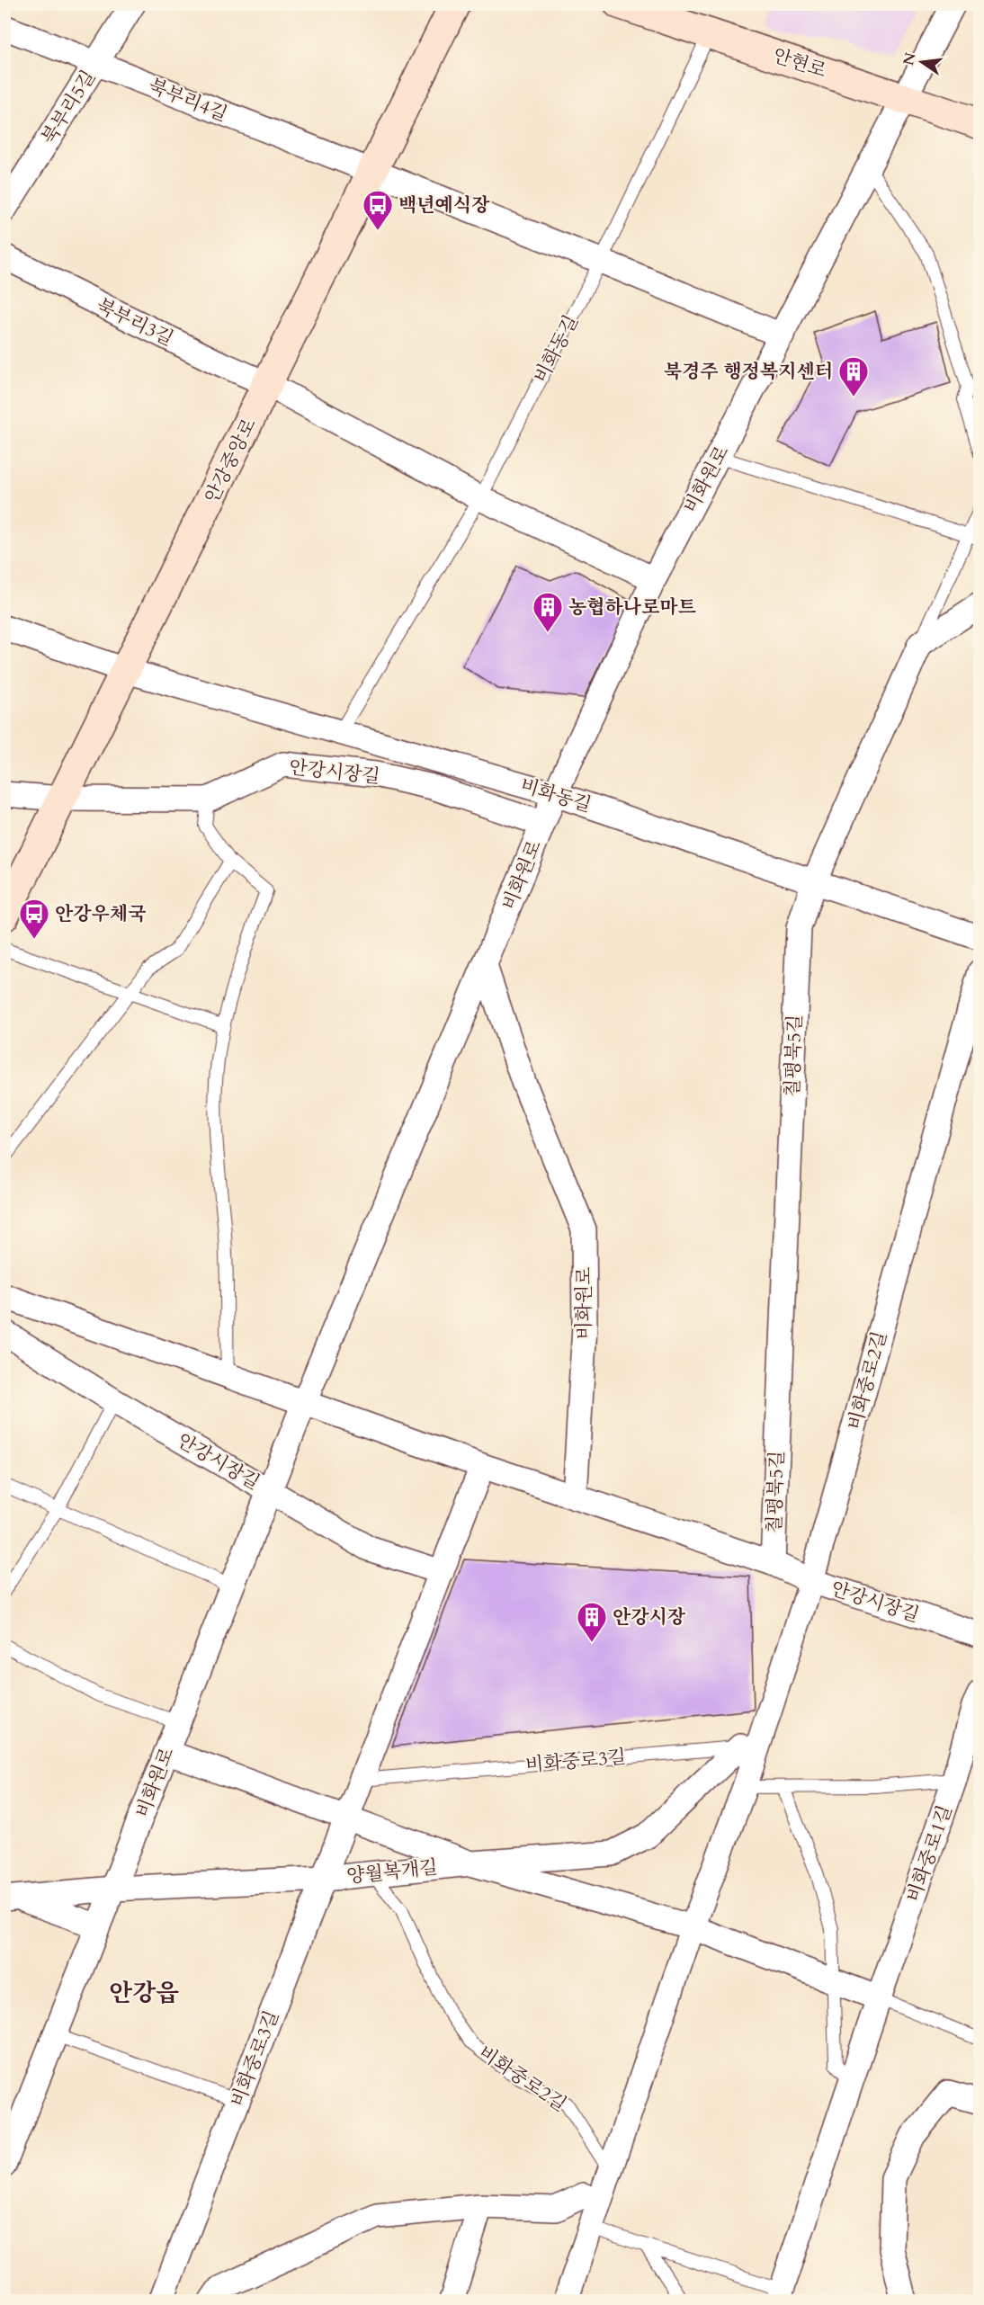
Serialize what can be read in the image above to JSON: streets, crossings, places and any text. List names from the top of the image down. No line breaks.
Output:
{"streets":{"main road":["안현로","안강중앙로"],"street":["북부리4길","북부리5길","북부리3길","비화동길","비화원로","안강시장길","칠평북5길","비화중로2길","비화중로3길","비화중로1길","양월복개길"]},"crossings":[["안현로","비화동길"],["안현로","비화원로"],["북부리4길","북부리5길"],["북부리4길","안강중앙로"],["북부리3길","안강중앙로"],["비화동길","안강중앙로"],["비화동길","비화원로"],["비화동길","칠평북5길"],["안강중앙로","안강시장길"],["비화원로","안강시장길"],["비화원로","양월복개길"],["안강시장길","칠평북5길"],["안강시장길","비화중로2길"],["안강시장길","비화중로3길"],["비화중로2길","비화중로3길"],["비화중로2길","양월복개길"],["비화중로3길","양월복개길"]],"districts":["안강읍"],"places":{"bus stop":["백년예식장","안강우체국"],"building":["북경주 행정복지센터","농협하나로마트","안강시장"]},"north":"left"}
